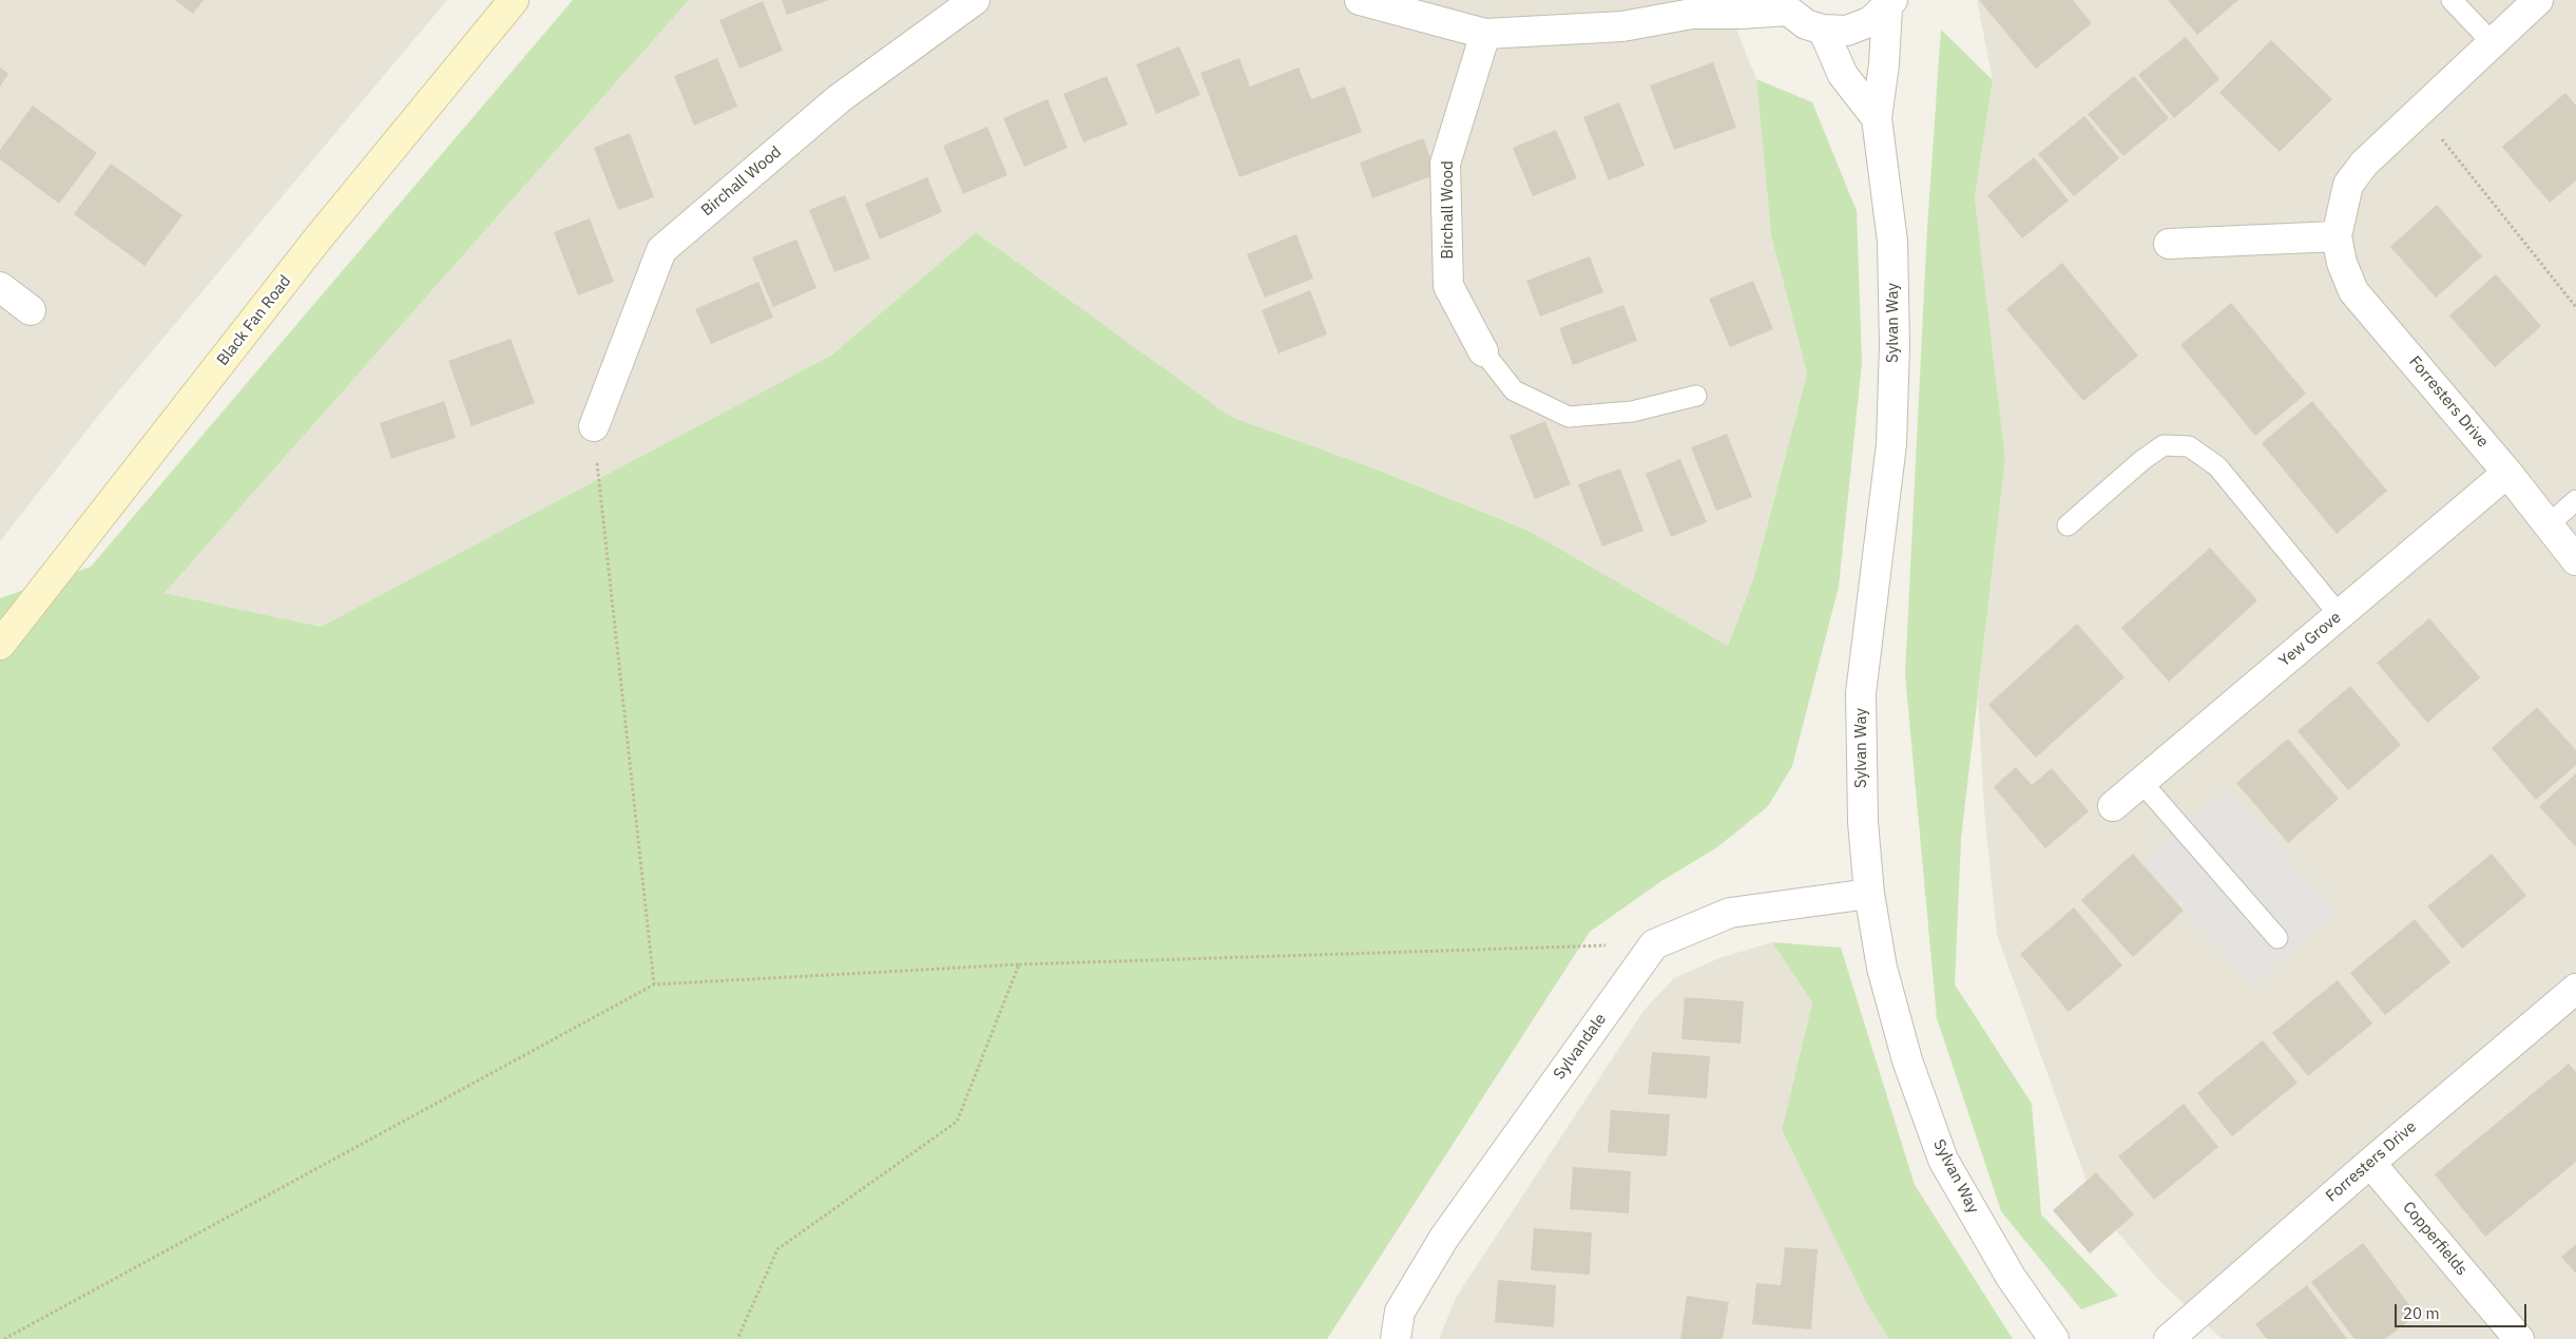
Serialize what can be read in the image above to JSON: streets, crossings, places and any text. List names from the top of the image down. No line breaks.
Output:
{"streets":{"main road":["Black Fan Road"],"street":["Birchall Wood","Sylvan Way","Forresters Drive","Yew Grove","Sylvandale","Copperfields"]},"crossings":[["Forresters Drive","Yew Grove"],["Forresters Drive","Copperfields"]],"scale_bar":"20 m"}
